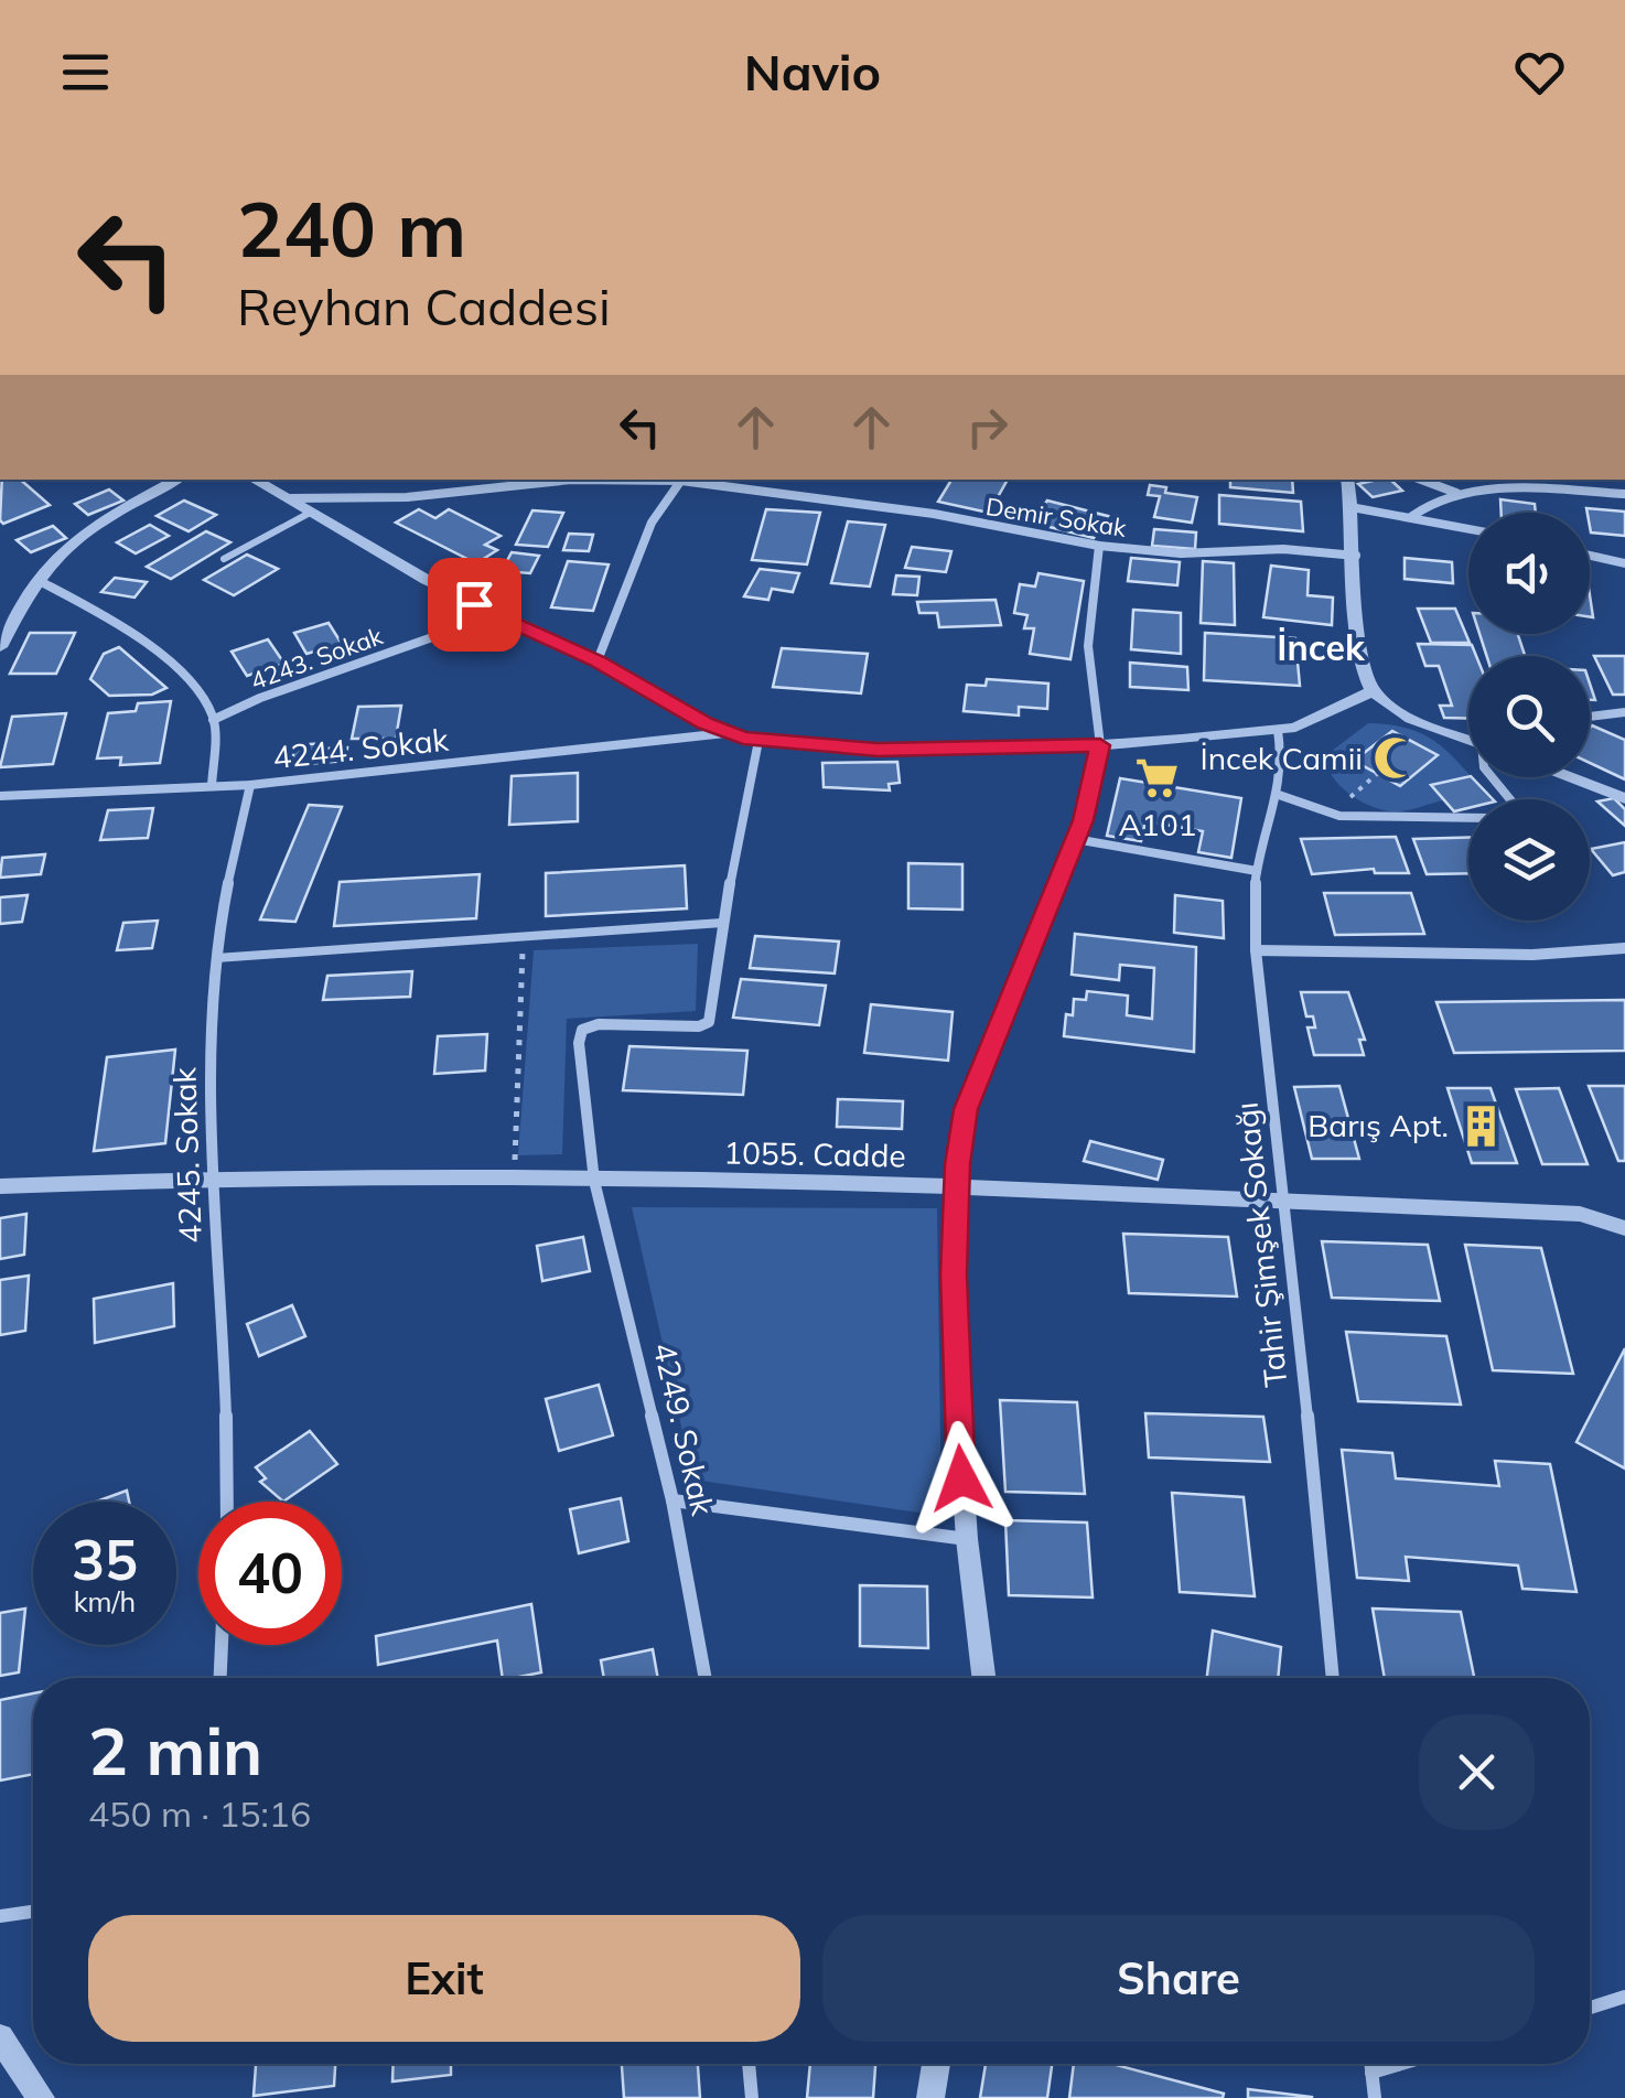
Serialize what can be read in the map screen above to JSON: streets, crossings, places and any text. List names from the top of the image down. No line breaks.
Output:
{"streets":{"street":["Demir Sokak","4243. Sokak","4244. Sokak","1055. Cadde","4245. Sokak","Tahir Şimşek Sokağı","4249. Sokak"]},"crossings":[["4244. Sokak","4245. Sokak"],["1055. Cadde","4245. Sokak"],["1055. Cadde","Tahir Şimşek Sokağı"],["1055. Cadde","4249. Sokak"]],"districts":["İncek"],"places":{"mosque":["İncek Camii"],"supermarket":["A101"],"building":["Barış Apt."]},"page":{"header":"Navio","turn":["240 m","Reyhan Caddesi"],"speed":"35 km/h","limit":"40","heading":["2 min","450 m · 15:16"],"buttons":["Exit","Share"]}}
